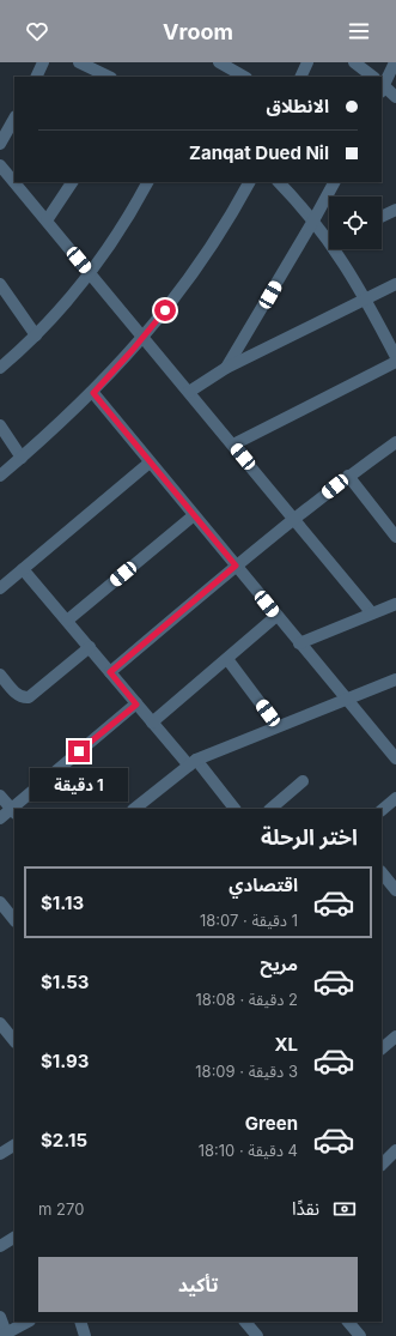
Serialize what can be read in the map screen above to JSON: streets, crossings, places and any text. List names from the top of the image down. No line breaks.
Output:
{"page":{"header":"Vroom","banner":["الانطلاق","Zanqat Dued Nil"],"bubble":"1 دقيقة","heading":"اختر الرحلة","list":[{"name":"اقتصادي","note":"1 دقيقة · 18:07","value":"$1.13"},{"name":"مريح","note":"2 دقيقة · 18:08","value":"$1.53"},{"name":"XL","note":"3 دقيقة · 18:09","value":"$1.93"},{"name":"Green","note":"4 دقيقة · 18:10","value":"$2.15"}],"pay":["نقدًا","270 m"],"buttons":"تأكيد"}}
